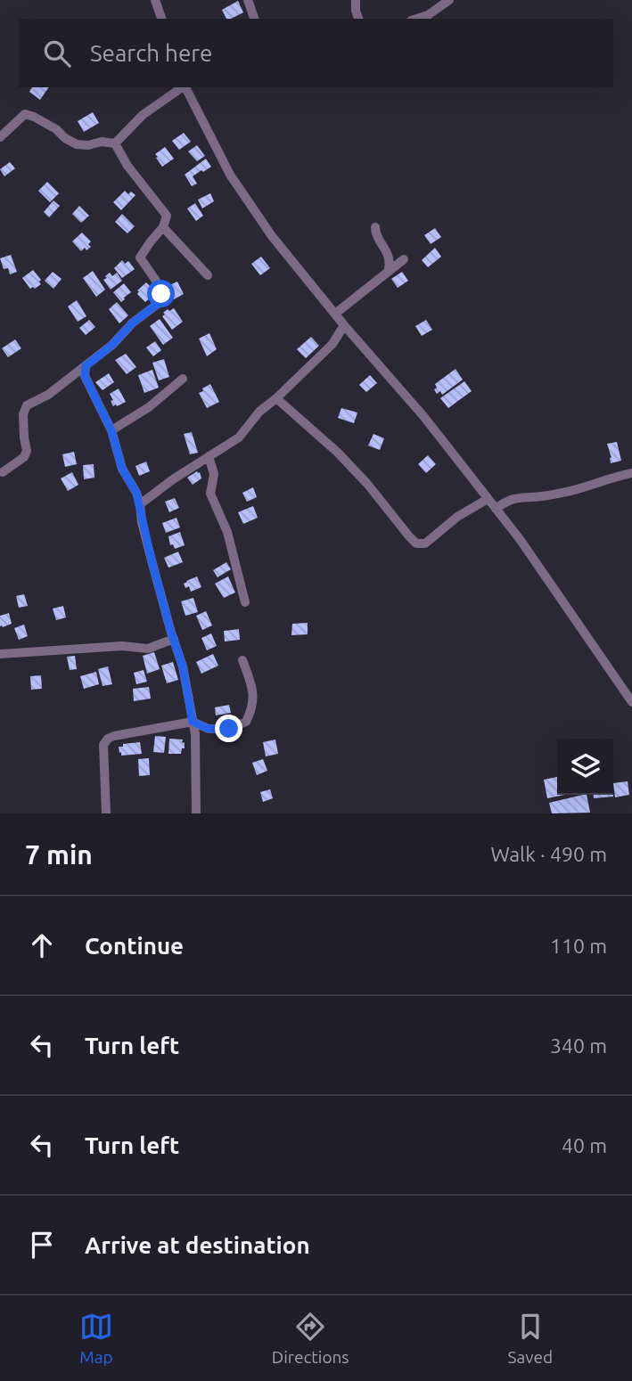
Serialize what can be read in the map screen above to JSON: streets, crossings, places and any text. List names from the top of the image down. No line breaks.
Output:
{"page":{"search":"Search here","heading":["7 min","Walk · 490 m"],"list":[["Continue","110 m"],["Turn left","340 m"],["Turn left","40 m"],"Arrive at destination"],"nav":["Map","Directions","Saved"]}}
